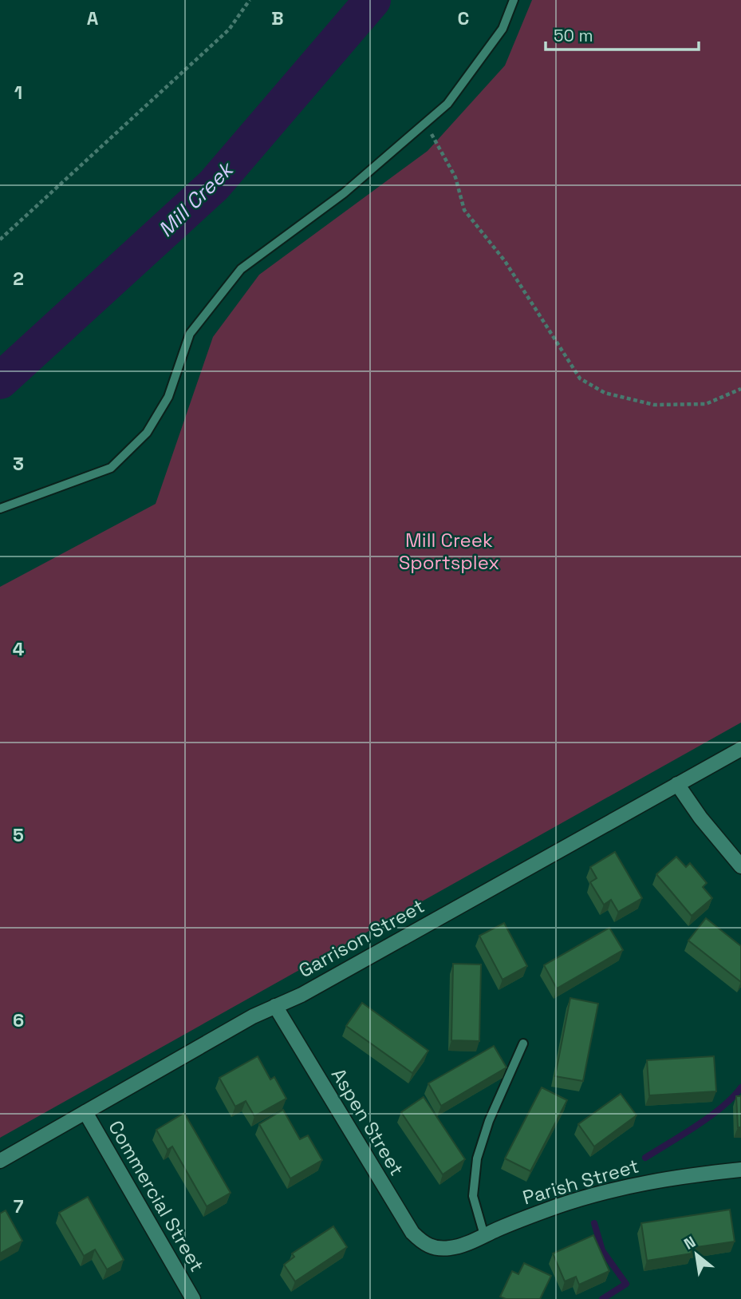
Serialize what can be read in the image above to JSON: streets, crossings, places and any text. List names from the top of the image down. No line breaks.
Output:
{"streets":{"street":["Garrison Street","Aspen Street","Parish Street","Commercial Street"]},"crossings":[["Garrison Street","Aspen Street"],["Garrison Street","Commercial Street"],["Aspen Street","Parish Street"]],"water":["Mill Creek"],"parks":["Mill Creek Sportsplex"],"scale_bar":"50 m","north":"top left","grid":{"columns":["A","B","C"],"rows":["1","2","3","4","5","6","7"]}}
